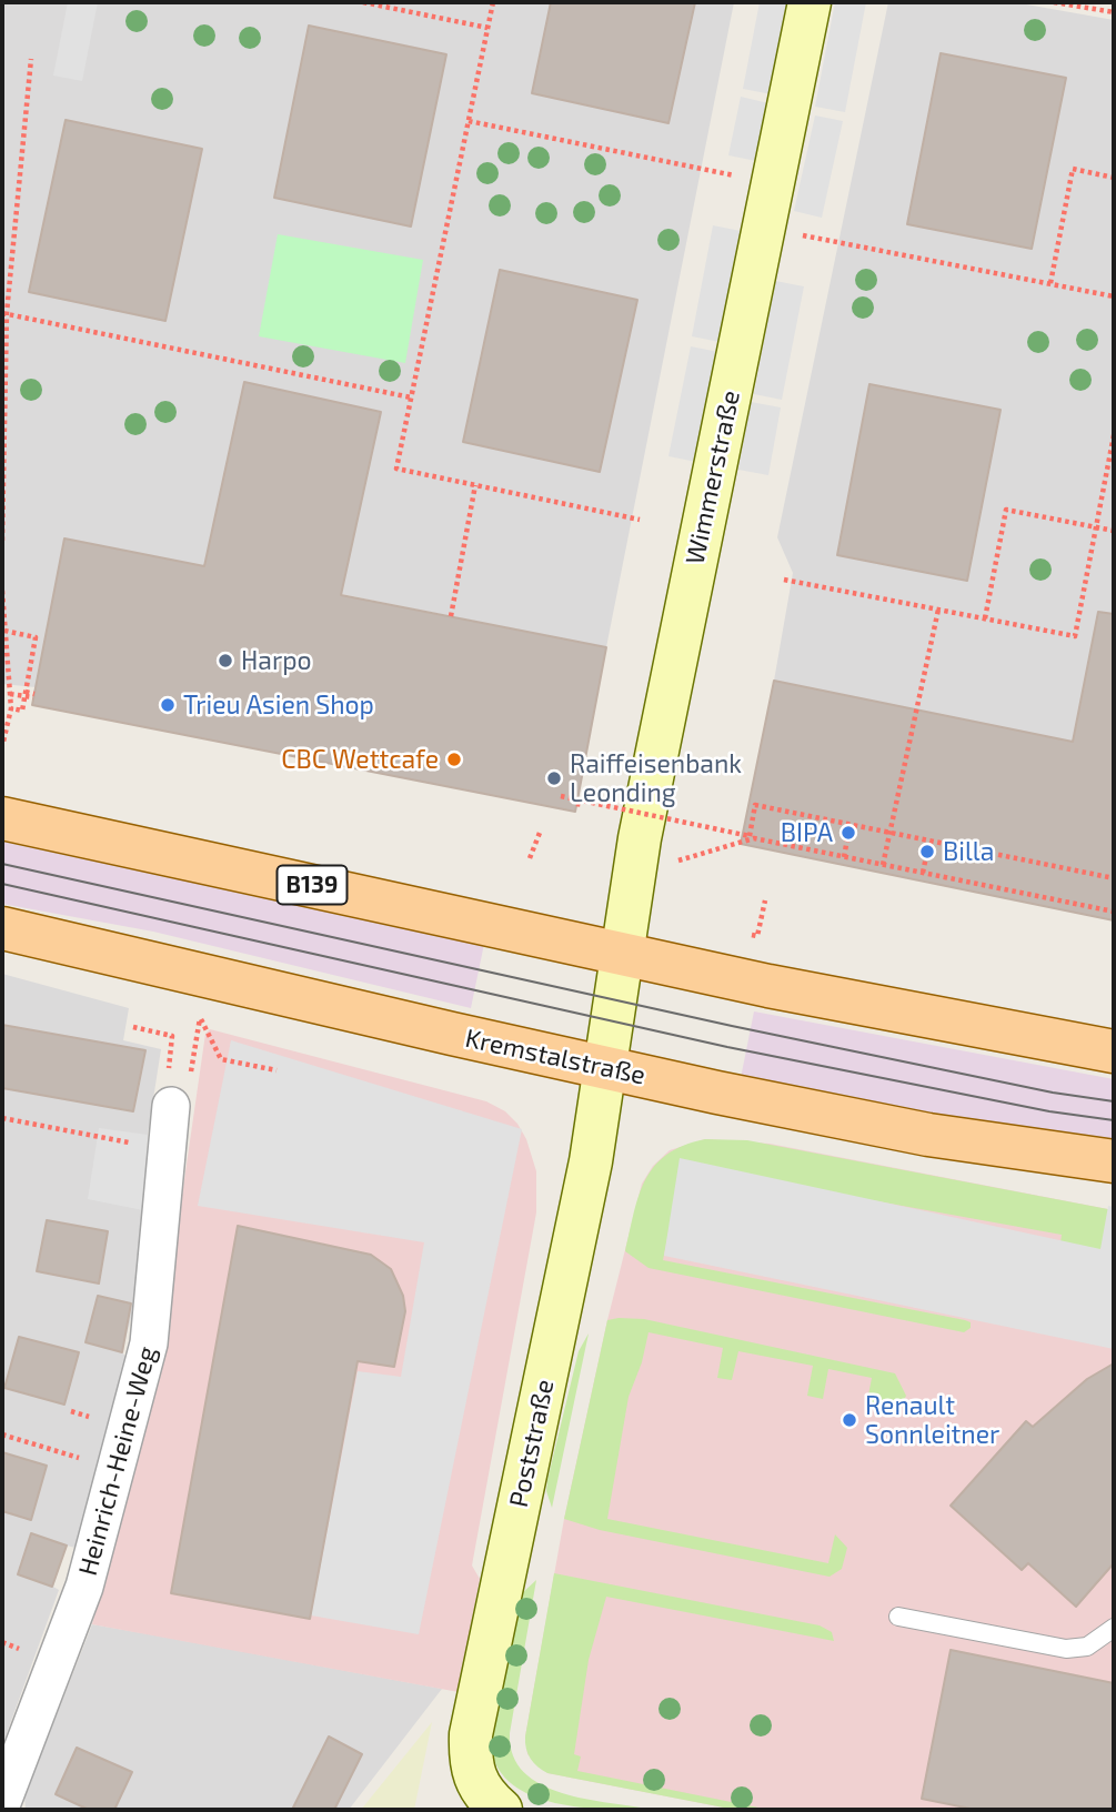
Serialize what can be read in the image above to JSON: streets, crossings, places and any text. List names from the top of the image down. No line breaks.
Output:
{"streets":{"main road":["B139","Kremstalstraße"],"street":["Wimmerstraße","Poststraße","Heinrich-Heine-Weg"]},"crossings":[["Wimmerstraße","B139"],["Wimmerstraße","Kremstalstraße"],["Wimmerstraße","Poststraße"],["Kremstalstraße","Poststraße"]],"places":["Harpo","Trieu Asien Shop","CBC Wettcafe","Raiffeisenbank Leonding","BIPA","Billa","Renault Sonnleitner"]}
